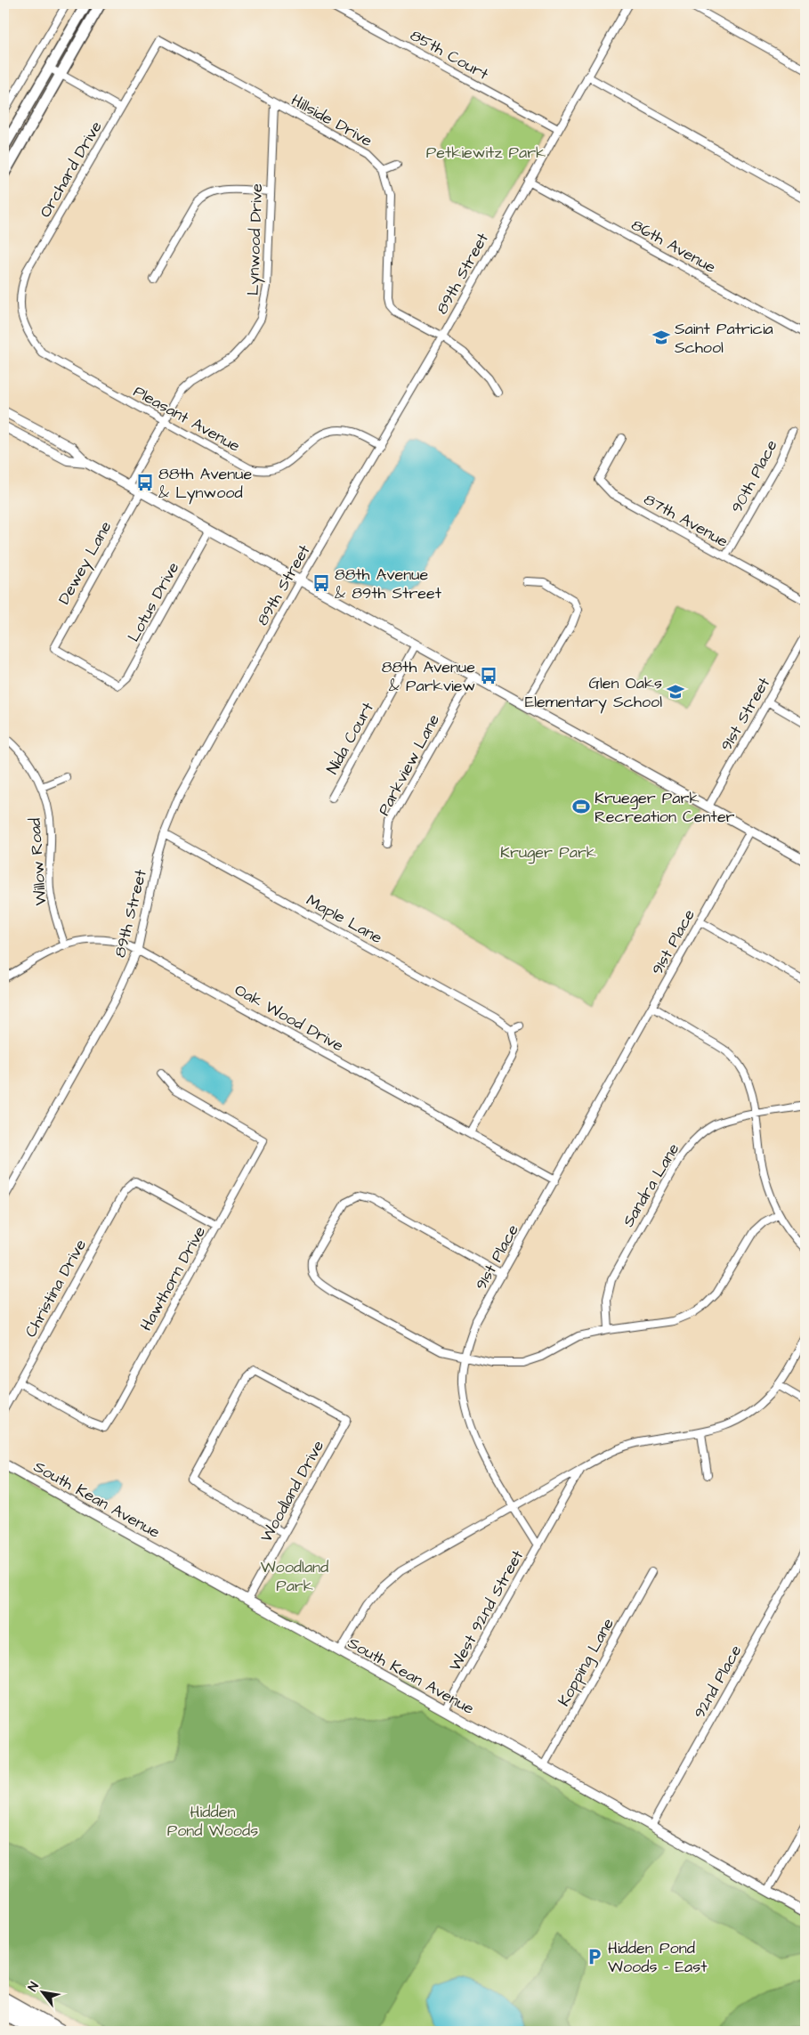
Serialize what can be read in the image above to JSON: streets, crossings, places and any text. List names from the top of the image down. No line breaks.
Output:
{"streets":{"street":["85th Court","Hillside Drive","Orchard Drive","Lynwood Drive","86th Avenue","89th Street","Pleasant Avenue","90th Place","87th Avenue","Dewey Lane","Lotus Drive","91st Street","Nida Court","Parkview Lane","Willow Road","Maple Lane","91st Place","Oak Wood Drive","Sandra Lane","Hawthorn Drive","Christina Drive","Woodland Drive","South Kean Avenue","West 92nd Street","Kopping Lane","92nd Place"]},"crossings":[["85th Court","89th Street"],["Hillside Drive","Orchard Drive"],["Hillside Drive","Lynwood Drive"],["Hillside Drive","89th Street"],["Orchard Drive","Pleasant Avenue"],["Lynwood Drive","Pleasant Avenue"],["86th Avenue","89th Street"],["89th Street","Pleasant Avenue"],["89th Street","Maple Lane"],["89th Street","Oak Wood Drive"],["90th Place","87th Avenue"],["Dewey Lane","Lotus Drive"],["Willow Road","Oak Wood Drive"],["91st Place","Oak Wood Drive"],["91st Place","West 92nd Street"],["Hawthorn Drive","Christina Drive"],["Woodland Drive","South Kean Avenue"],["South Kean Avenue","West 92nd Street"],["South Kean Avenue","Kopping Lane"],["South Kean Avenue","92nd Place"]],"parks":["Petkiewitz Park","Kruger Park","Woodland Park","Hidden Pond Woods"],"places":{"school or university":["Saint Patricia School","Glen Oaks Elementary School"],"bus stop":["88th Avenue & Lynwood","88th Avenue & 89th Street","88th Avenue & Parkview"],"sports":["Krueger Park Recreation Center"],"parking":["Hidden Pond Woods - East"]},"north":"top left"}
